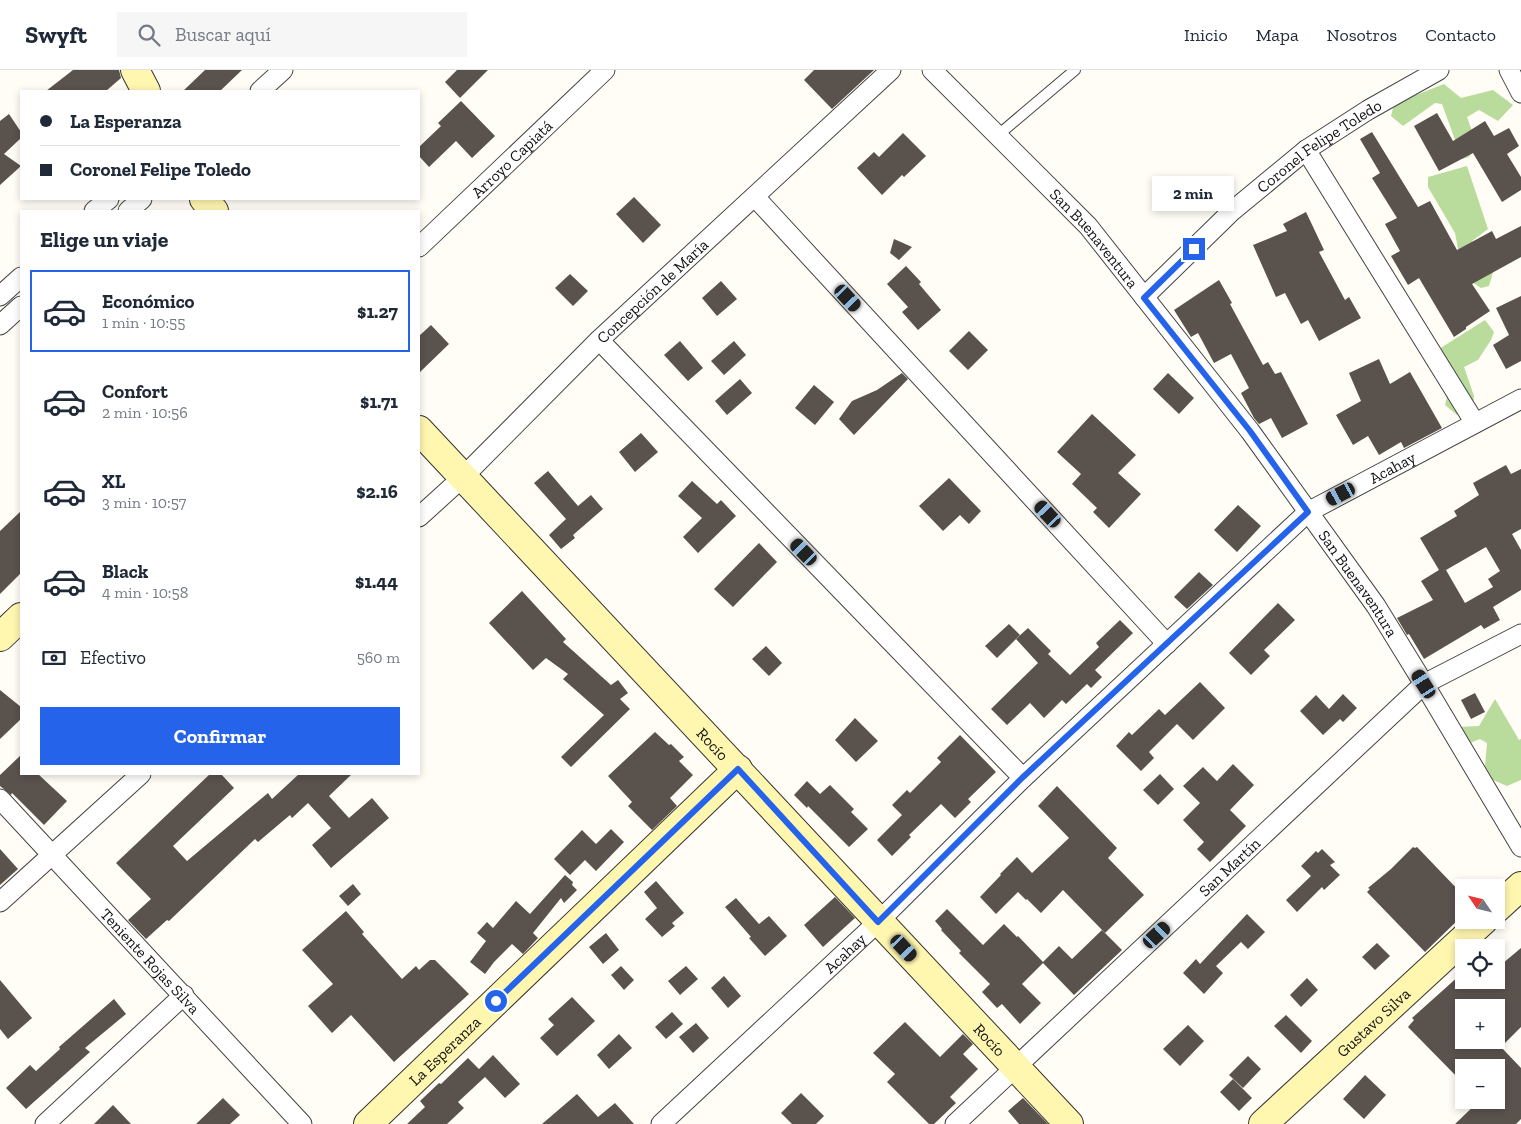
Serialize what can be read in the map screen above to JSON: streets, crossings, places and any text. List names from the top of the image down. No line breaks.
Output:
{"streets":{"main road":["Rocío","Gustavo Silva","La Esperanza"],"street":["Coronel Felipe Toledo","Arroyo Capiatá","San Buenaventura","Concepción de María","Acahay","San Martín","Teniente Rojas Silva"]},"crossings":[["Coronel Felipe Toledo","San Buenaventura"],["San Buenaventura","Acahay"],["San Buenaventura","San Martín"],["Concepción de María","Rocío"],["Acahay","Rocío"],["Rocío","San Martín"],["Rocío","La Esperanza"]],"north":"top left","page":{"header":"Swyft","search":"Buscar aquí","nav":["Inicio","Mapa","Nosotros","Contacto"],"banner":["La Esperanza","Coronel Felipe Toledo"],"bubble":"2 min","heading":"Elige un viaje","list":[{"name":"Económico","note":"1 min · 10:55","value":"$1.27"},{"name":"Confort","note":"2 min · 10:56","value":"$1.71"},{"name":"XL","note":"3 min · 10:57","value":"$2.16"},{"name":"Black","note":"4 min · 10:58","value":"$1.44"}],"pay":["Efectivo","560 m"],"buttons":"Confirmar","map_buttons":["+","−"]}}
